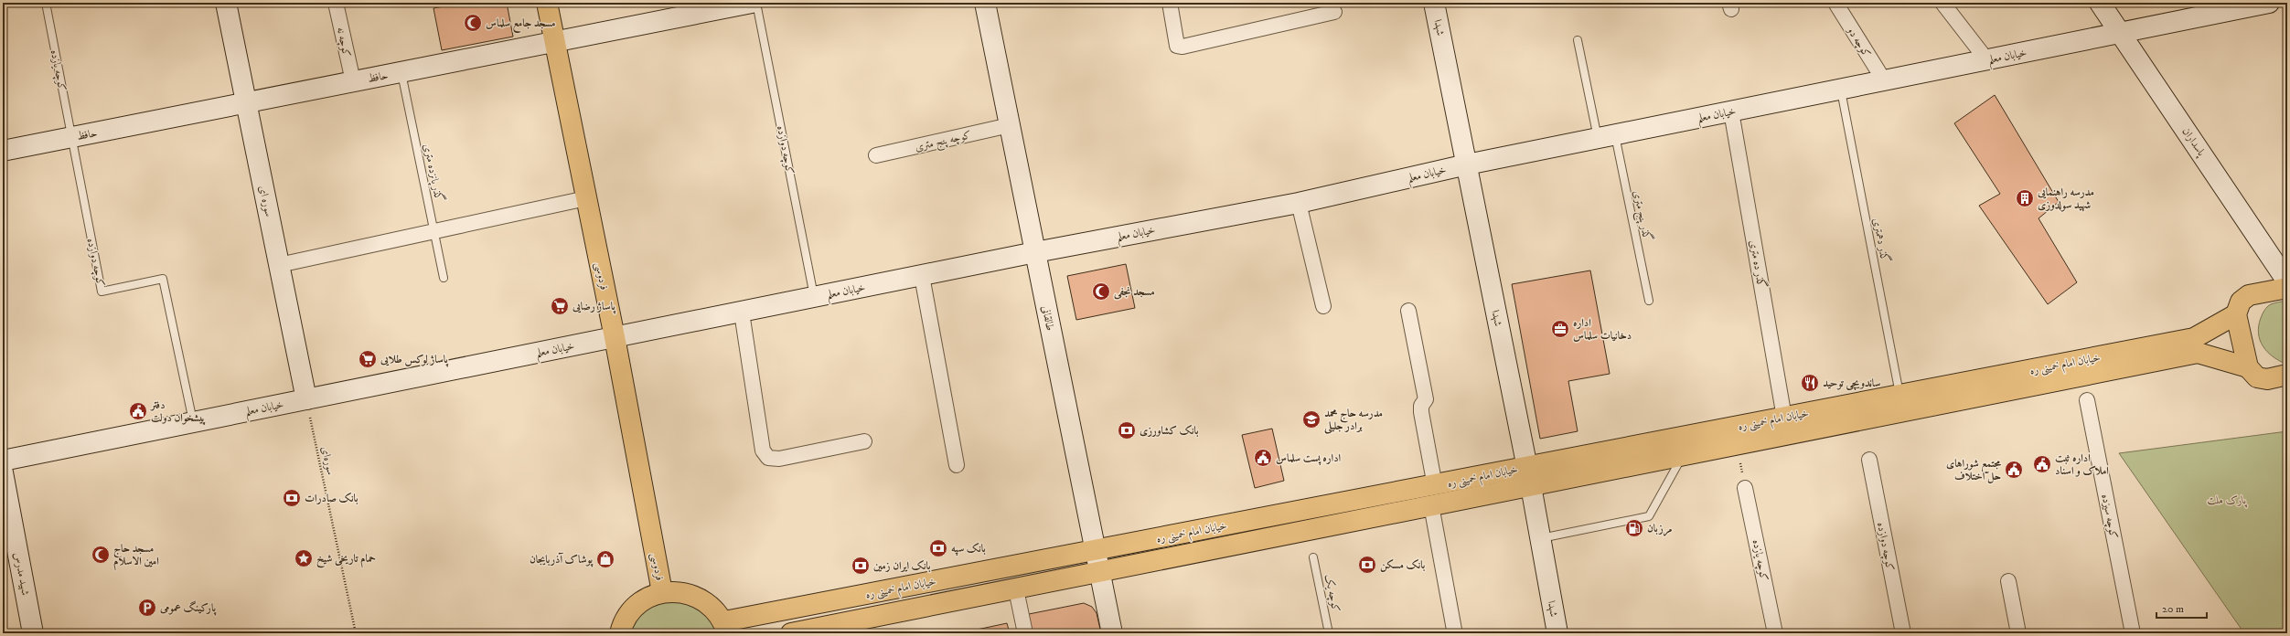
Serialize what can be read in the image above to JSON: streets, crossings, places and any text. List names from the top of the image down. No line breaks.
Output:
{"streets":{"main road":["فردوسی","خیابان امام خمینی ره"],"street":["شهدا","کوچه نه","کوچه دو","خیابان معلم","کوچه یازده","حافظ","کوچه پنج متری","پاسداران","کوچه دوازده","سوره ای","گذر ده متری","طالقانی","کوچه سیزده","شهید مدرس"],"lane":["گذر پانزده متری","گذر پنج متری","گذر دهمتری","کوچه یک"],"path":["سوره‌ای"]},"crossings":[["شهدا","خیابان معلم"],["شهدا","خیابان امام خمینی ره"],["کوچه نه","حافظ"],["کوچه دو","خیابان معلم"],["خیابان معلم","پاسداران"],["خیابان معلم","کوچه دوازده"],["خیابان معلم","سوره ای"],["خیابان معلم","گذر پنج متری"],["خیابان معلم","گذر دهمتری"],["خیابان معلم","گذر ده متری"],["خیابان معلم","فردوسی"],["خیابان معلم","طالقانی"],["خیابان معلم","سوره‌ای"],["کوچه یازده","حافظ"],["کوچه یازده","کوچه دوازده"],["حافظ","کوچه دوازده"],["حافظ","گذر پانزده متری"],["حافظ","سوره ای"],["حافظ","فردوسی"],["کوچه پنج متری","طالقانی"],["سوره ای","سوره‌ای"],["گذر دهمتری","خیابان امام خمینی ره"],["گذر ده متری","خیابان امام خمینی ره"],["طالقانی","خیابان امام خمینی ره"]],"parks":["پارک ملت"],"places":{"mosque":["مسجد جامع سلماس","مسجد نجفی","مسجد حاج امین الاسلام"],"building":["مدرسه راهنمایی شهید سولدوزی"],"supermarket":["پاساژ رضایی","پاساژ لوکس طلایی"],"office":["اداره دخانیات سلماس"],"restaurant":["ساندویچی توحید"],"public building":["دفتر پیشخوان دولت","اداره پست سلماس","اداره ثبت املاک و اسناد","مجتمع شوراهای حل اختلاف"],"school or university":["مدرسه حاج محمد برادر جلیلی"],"bank":["بانک کشاورزی","بانک صادرات","بانک سپه","بانک مسکن","بانک ایران زمین"],"fuel station":["مرزبان"],"place":["حمام تاریخی شیخ"],"shop":["پوشاک آذربایجان"],"parking":["پارکینگ عمومی"]},"scale_bar":"20 m"}
